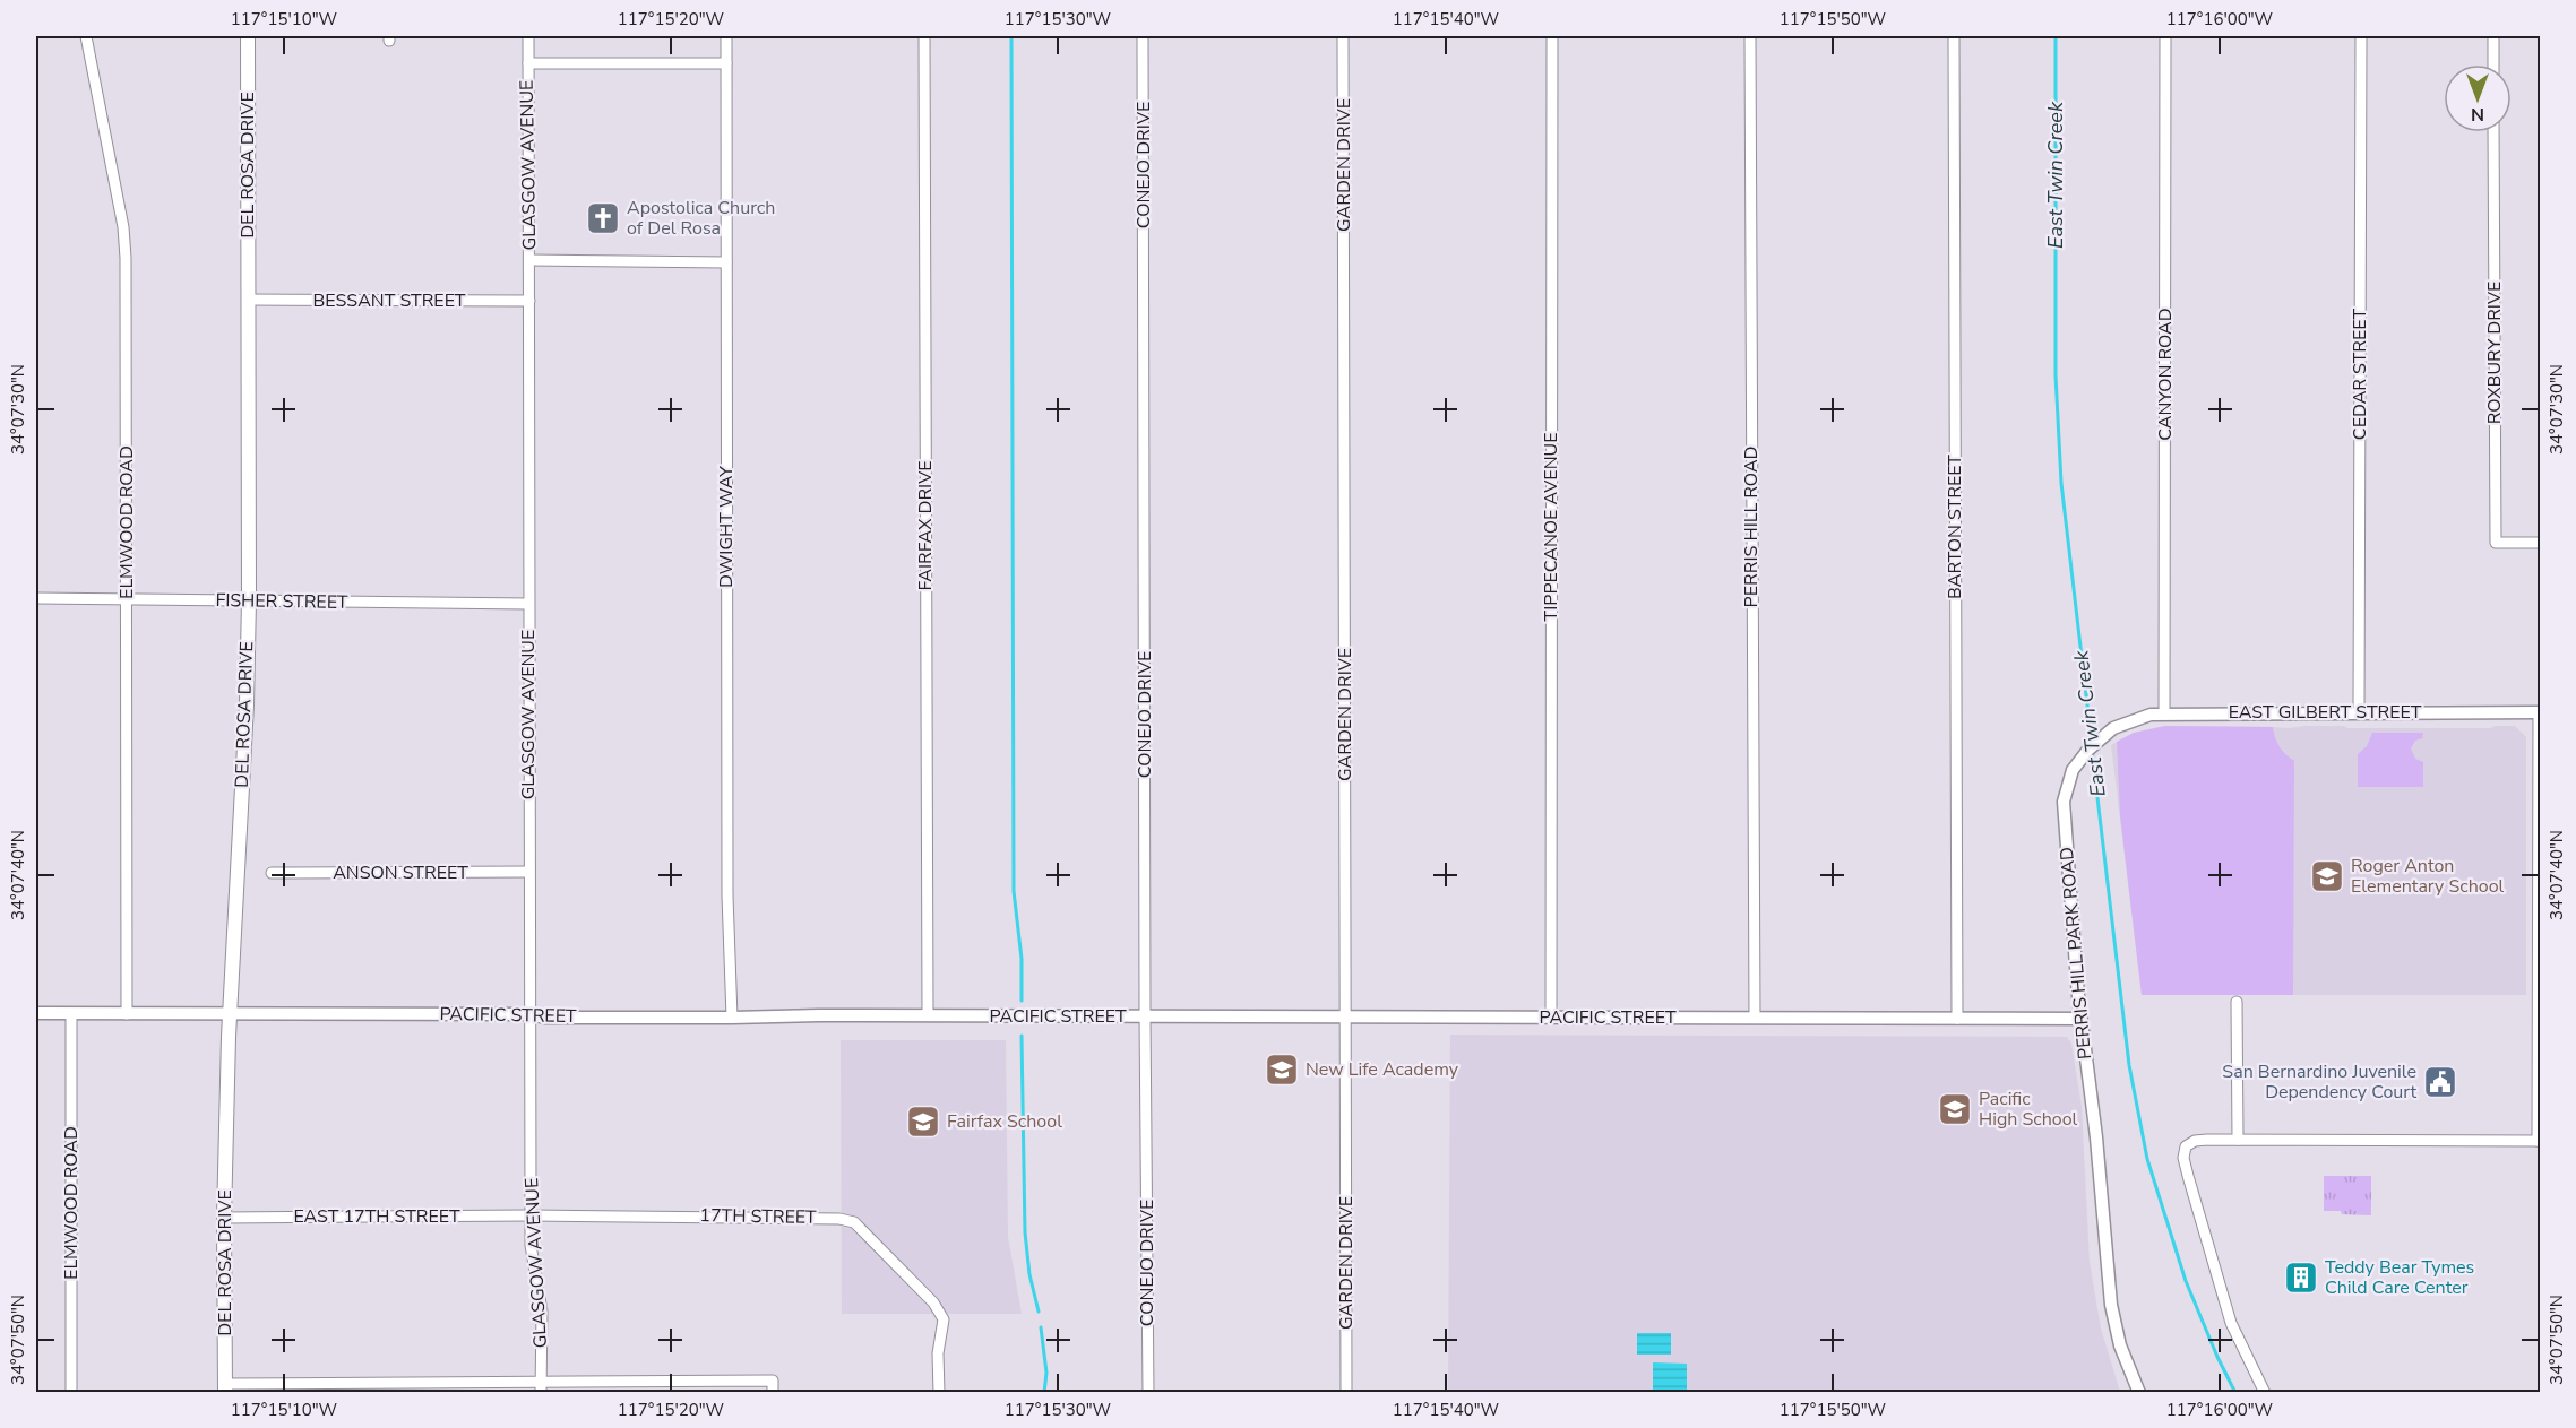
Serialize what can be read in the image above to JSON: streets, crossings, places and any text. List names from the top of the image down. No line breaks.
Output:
{"streets":{"main road":["DEL ROSA DRIVE"],"street":["GLASGOW AVENUE","CONEJO DRIVE","GARDEN DRIVE","BESSANT STREET","ROXBURY DRIVE","CANYON ROAD","CEDAR STREET","ELMWOOD ROAD","FAIRFAX DRIVE","DWIGHT WAY","TIPPECANOE AVENUE","PERRIS HILL ROAD","BARTON STREET","FISHER STREET","EAST GILBERT STREET","ANSON STREET","PERRIS HILL PARK ROAD","PACIFIC STREET","EAST 17TH STREET","17TH STREET"]},"crossings":[["DEL ROSA DRIVE","BESSANT STREET"],["DEL ROSA DRIVE","FISHER STREET"],["DEL ROSA DRIVE","PACIFIC STREET"],["DEL ROSA DRIVE","EAST 17TH STREET"],["GLASGOW AVENUE","BESSANT STREET"],["GLASGOW AVENUE","FISHER STREET"],["GLASGOW AVENUE","ANSON STREET"],["GLASGOW AVENUE","PACIFIC STREET"],["GLASGOW AVENUE","EAST 17TH STREET"],["GLASGOW AVENUE","17TH STREET"],["CONEJO DRIVE","PACIFIC STREET"],["GARDEN DRIVE","PACIFIC STREET"],["CANYON ROAD","EAST GILBERT STREET"],["CEDAR STREET","EAST GILBERT STREET"],["ELMWOOD ROAD","FISHER STREET"],["ELMWOOD ROAD","PACIFIC STREET"],["FAIRFAX DRIVE","PACIFIC STREET"],["DWIGHT WAY","PACIFIC STREET"],["TIPPECANOE AVENUE","PACIFIC STREET"],["PERRIS HILL ROAD","PACIFIC STREET"],["BARTON STREET","PACIFIC STREET"],["EAST GILBERT STREET","PERRIS HILL PARK ROAD"],["PERRIS HILL PARK ROAD","PACIFIC STREET"],["EAST 17TH STREET","17TH STREET"]],"water":["East Twin Creek"],"places":{"church":["Apostolica Church of Del Rosa"],"school or university":["Roger Anton Elementary School","New Life Academy","Pacific High School","Fairfax School"],"public building":["San Bernardino Juvenile Dependency Court"],"building":["Teddy Bear Tymes Child Care Center"]},"north":"bottom","coordinates":["117°15'10\"W","117°15'20\"W","117°15'30\"W","117°15'40\"W","117°15'50\"W","117°16'00\"W","34°07'30\"N","34°07'40\"N","34°07'50\"N"]}
